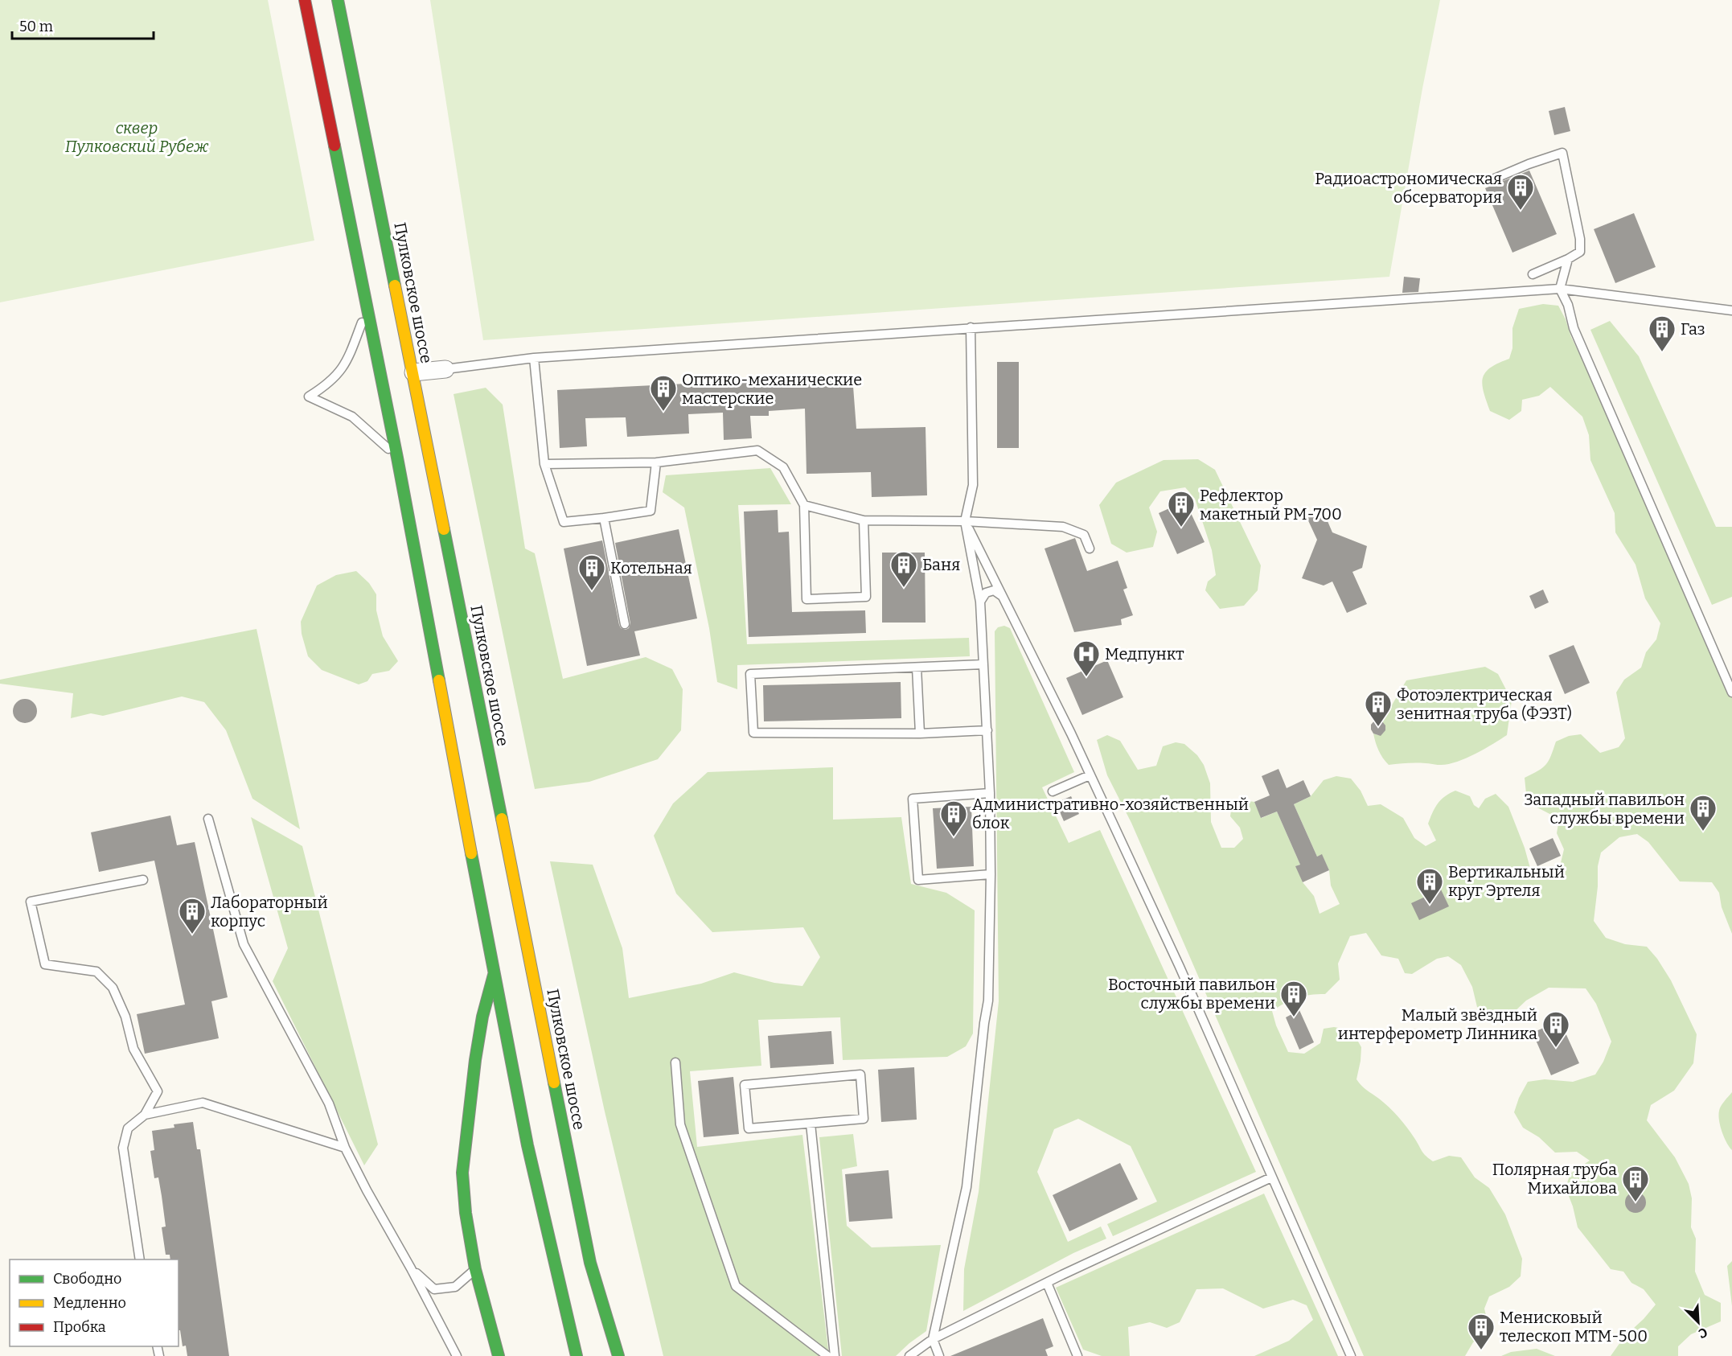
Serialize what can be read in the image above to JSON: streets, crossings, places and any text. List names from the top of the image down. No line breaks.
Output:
{"streets":{"main road":["Пулковское шоссе"]},"parks":["сквер Пулковский Рубеж"],"places":{"building":["Радиоастрономическая обсерватория","Газ","Оптико-механические мастерские","Рефлектор макетный РМ-700","Баня","Котельная","Фотоэлектрическая зенитная труба (ФЭЗТ)","Западный павильон службы времени","Административно-хозяйственный блок","Вертикальный круг Эртеля","Лабораторный корпус","Восточный павильон службы времени","Малый звёздный интерферометр Линника","Полярная труба Михайлова","Менисковый телескоп МТМ-500"],"hospital":["Медпункт"]},"legend":["Свободно","Медленно","Пробка"],"scale_bar":"50 m","north":"bottom right"}
